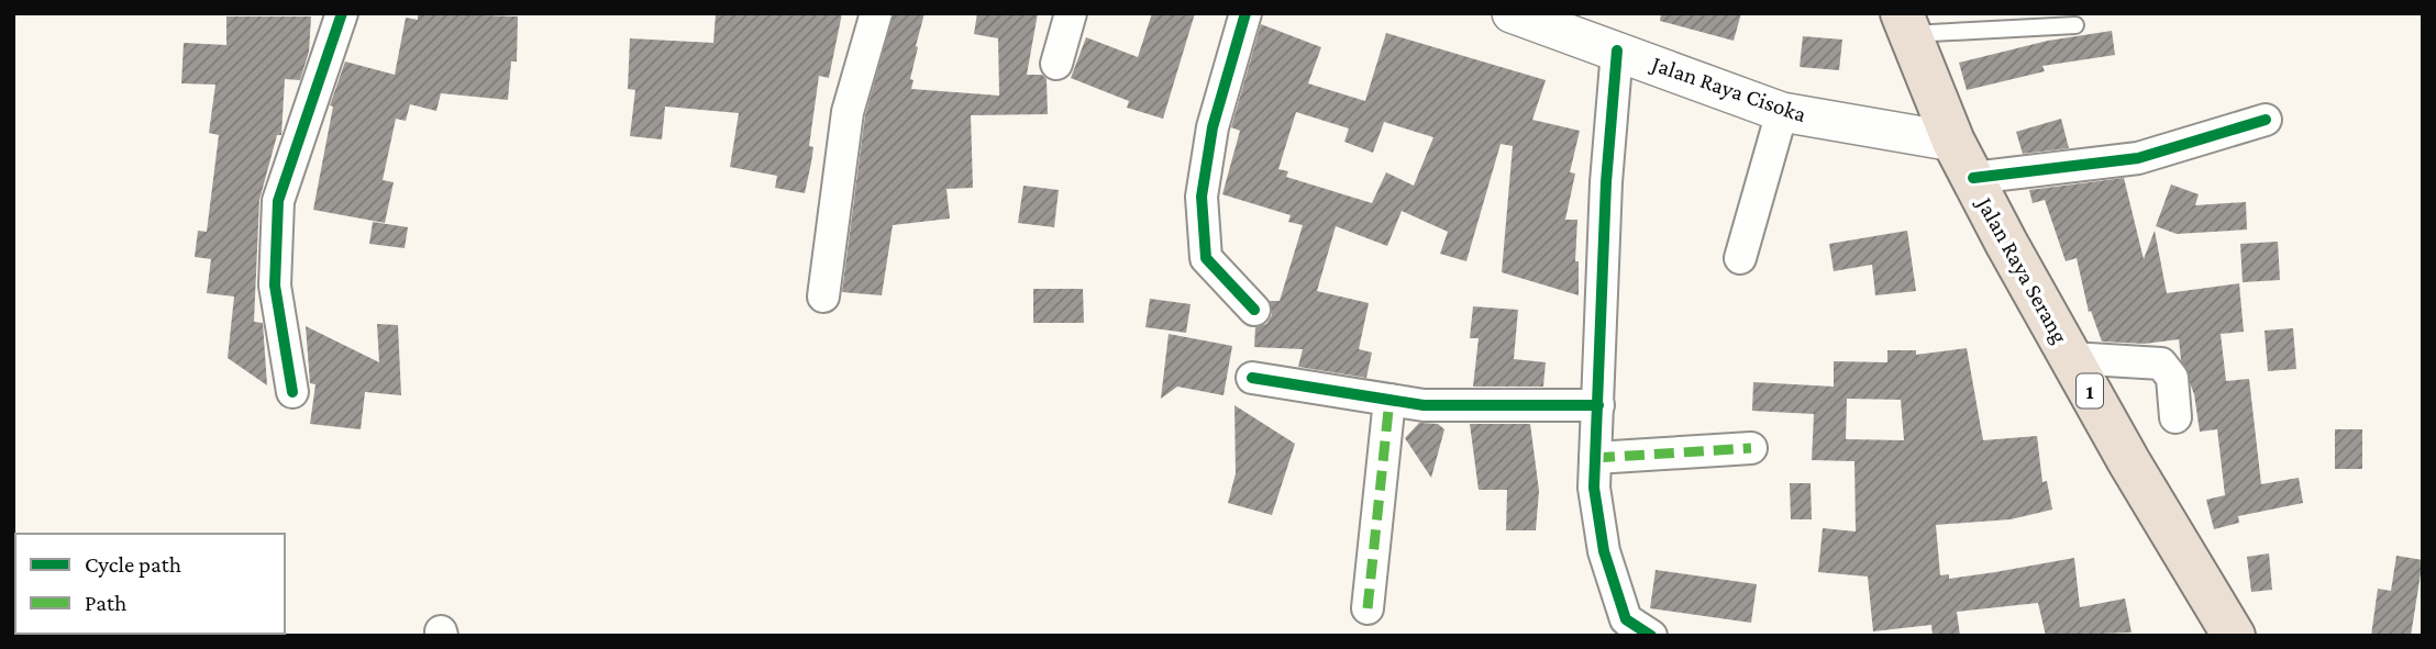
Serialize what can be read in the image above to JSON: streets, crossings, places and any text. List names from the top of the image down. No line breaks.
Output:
{"streets":{"highway":["Jalan Raya Serang","1"],"street":["Jalan Raya Cisoka"]},"crossings":[["Jalan Raya Cisoka","Jalan Raya Serang"]],"legend":["Cycle path","Path"]}
